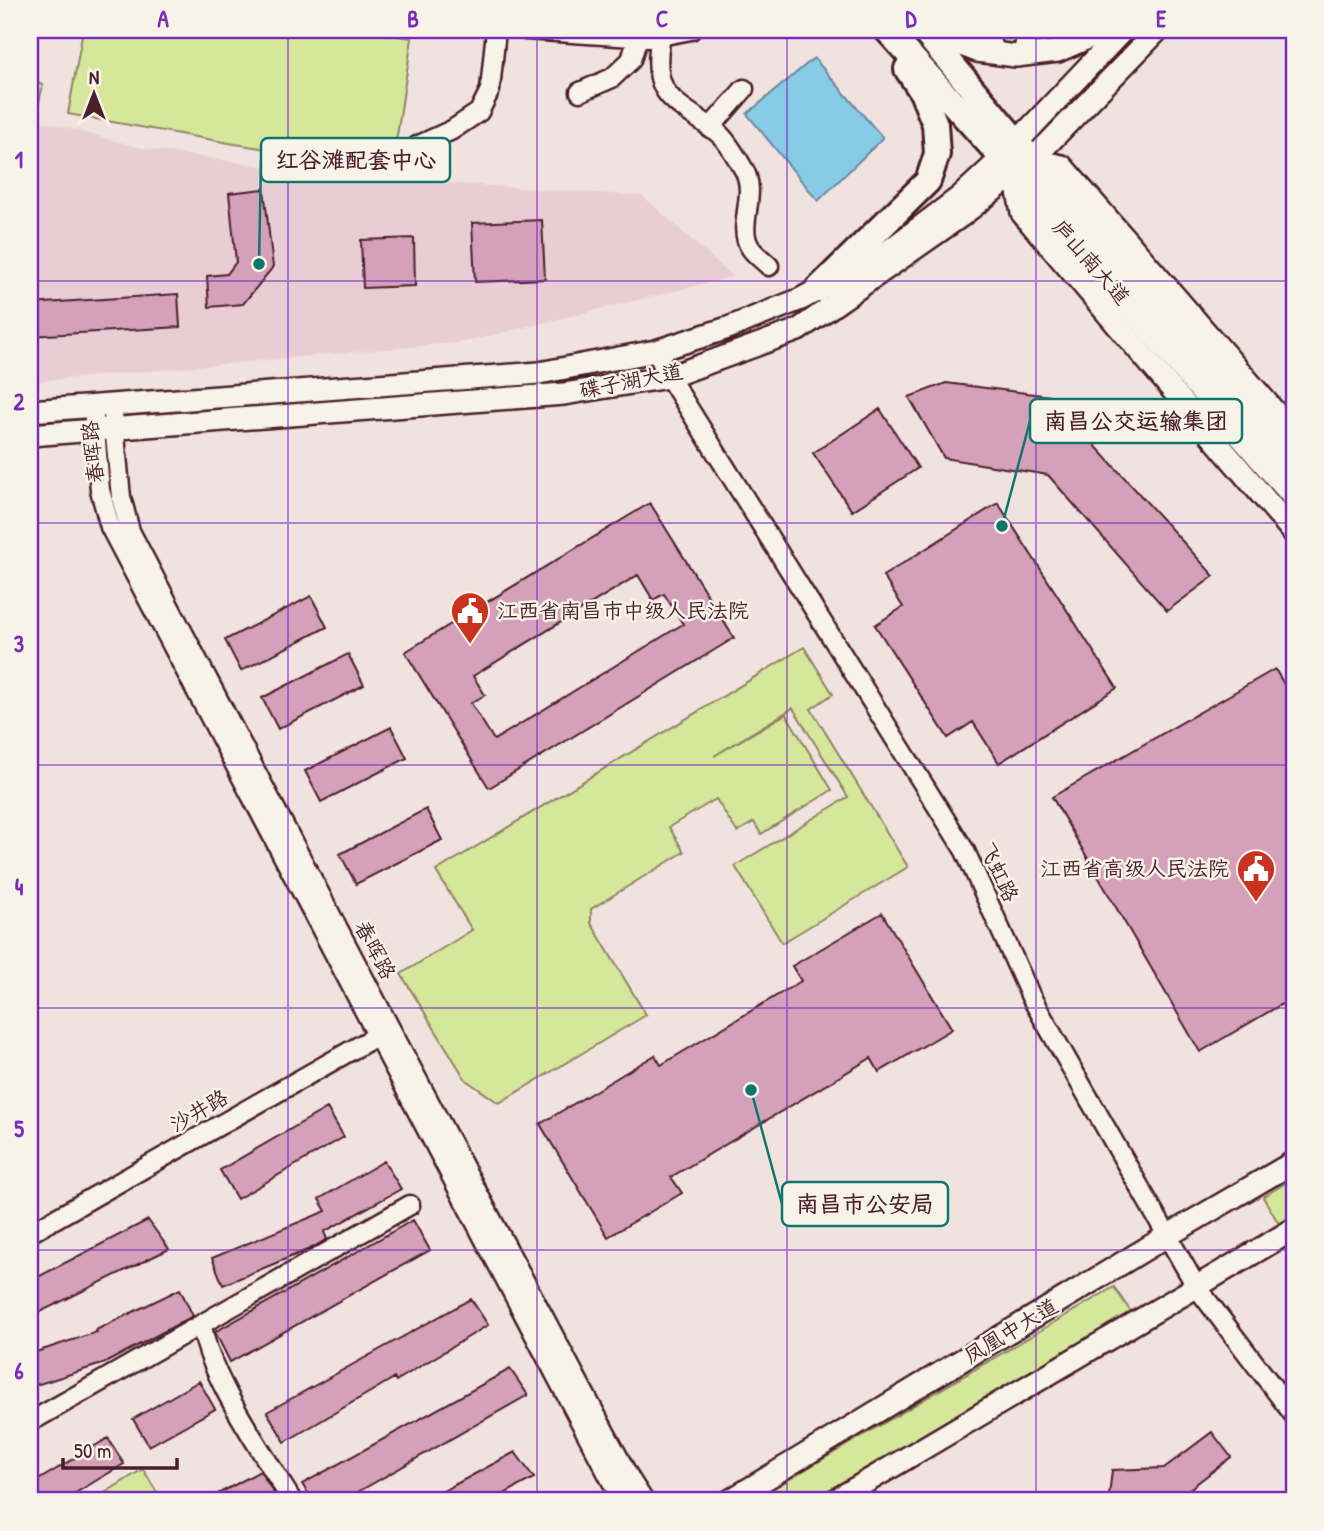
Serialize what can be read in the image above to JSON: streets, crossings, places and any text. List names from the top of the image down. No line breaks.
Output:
{"streets":{"highway":["庐山南大道"],"main road":["碟子湖大道","凤凰中大道"],"street":["春晖路","飞虹路","沙井路"]},"crossings":[["庐山南大道","碟子湖大道"],["碟子湖大道","春晖路"],["碟子湖大道","飞虹路"],["春晖路","沙井路"],["飞虹路","凤凰中大道"]],"places":{"other":["红谷滩配套中心","南昌公交运输集团","南昌市公安局"],"public building":["江西省南昌市中级人民法院","江西省高级人民法院"]},"scale_bar":"50 m","north":"top","grid":{"columns":["A","B","C","D","E"],"rows":["1","2","3","4","5","6"]}}
